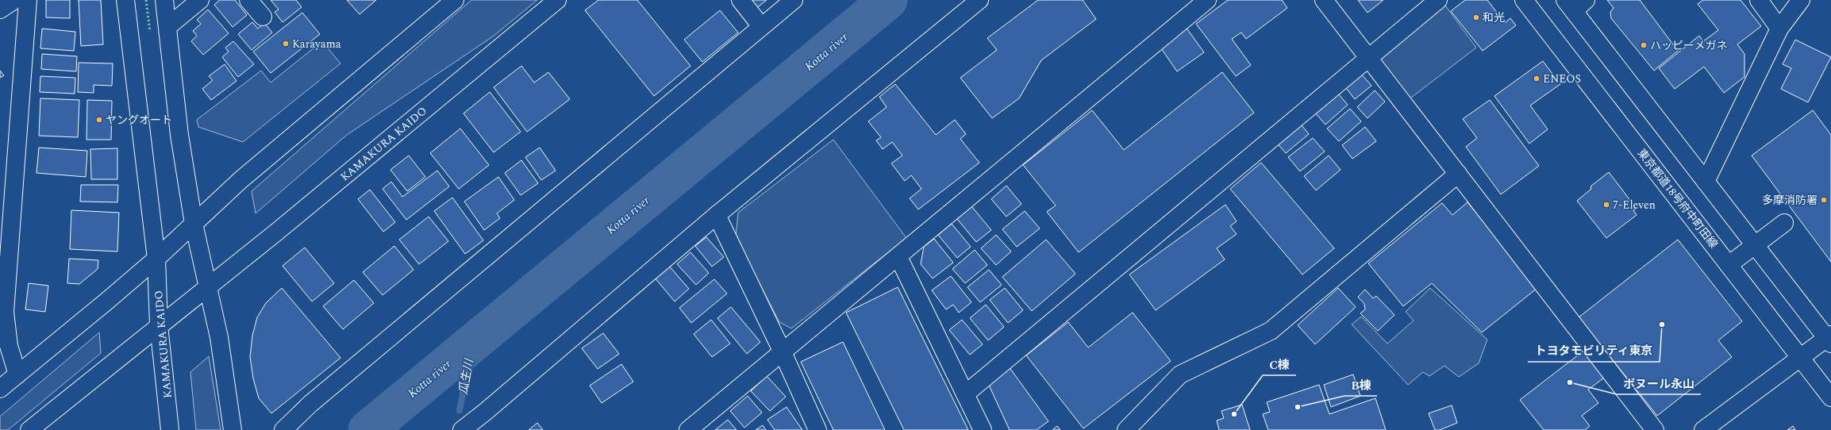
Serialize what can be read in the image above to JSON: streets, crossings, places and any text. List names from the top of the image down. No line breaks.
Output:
{"streets":{"street":["KAMAKURA KAIDO","東京都道18号府中町田線"]},"water":["Kotta river","瓜生川"],"places":["和光","Karayama","ハッピーメガネ","ENEOS","ヤングオート","多摩消防署","7-Eleven","トヨタモビリティ東京","ボヌール永山","B棟","C棟"]}
